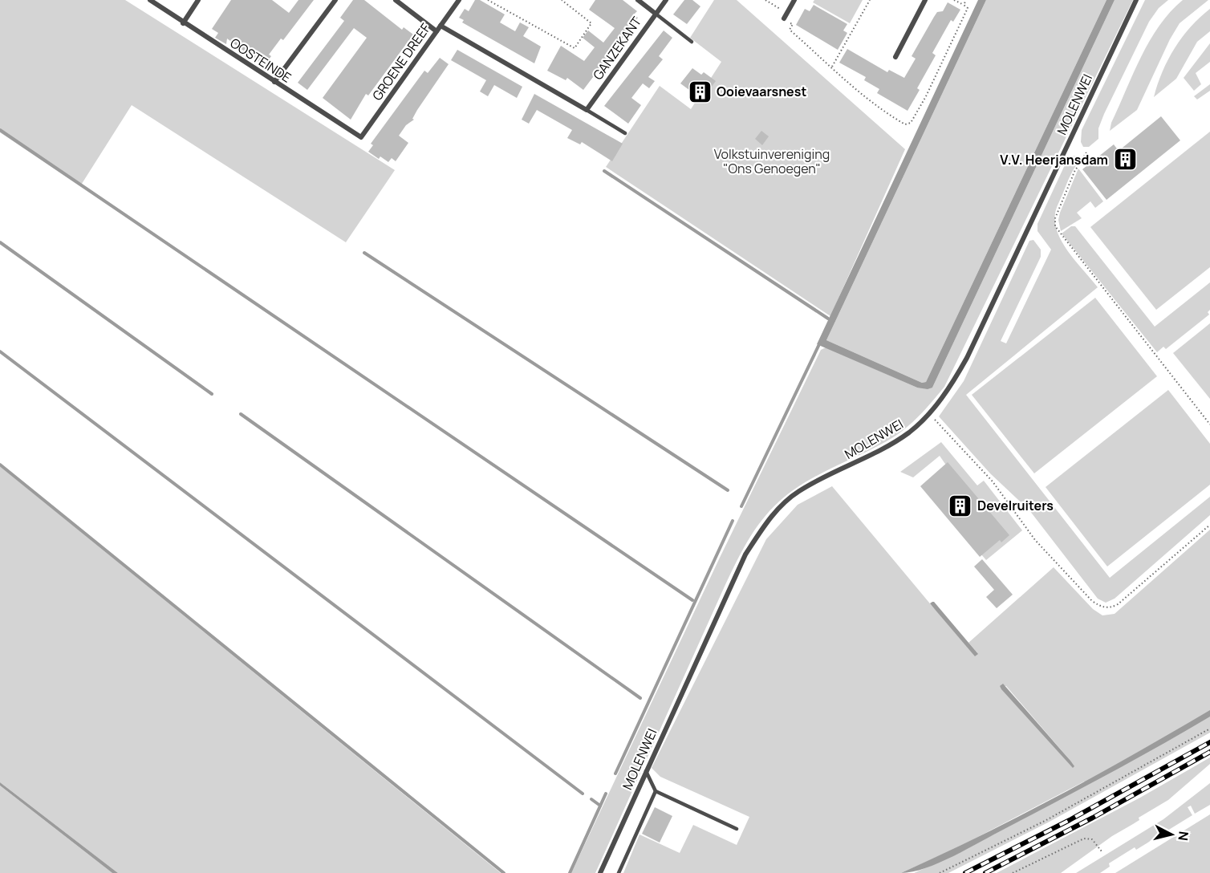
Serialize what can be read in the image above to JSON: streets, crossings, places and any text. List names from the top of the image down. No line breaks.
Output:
{"streets":{"street":["GANZEKANT","OOSTEINDE","GROENE DREEF","MOLENWEI"]},"crossings":[["OOSTEINDE","GROENE DREEF"]],"parks":["Volkstuinvereniging \"Ons Genoegen\""],"places":{"building":["Ooievaarsnest","V.V. Heerjansdam","Develruiters"]},"north":"right"}
